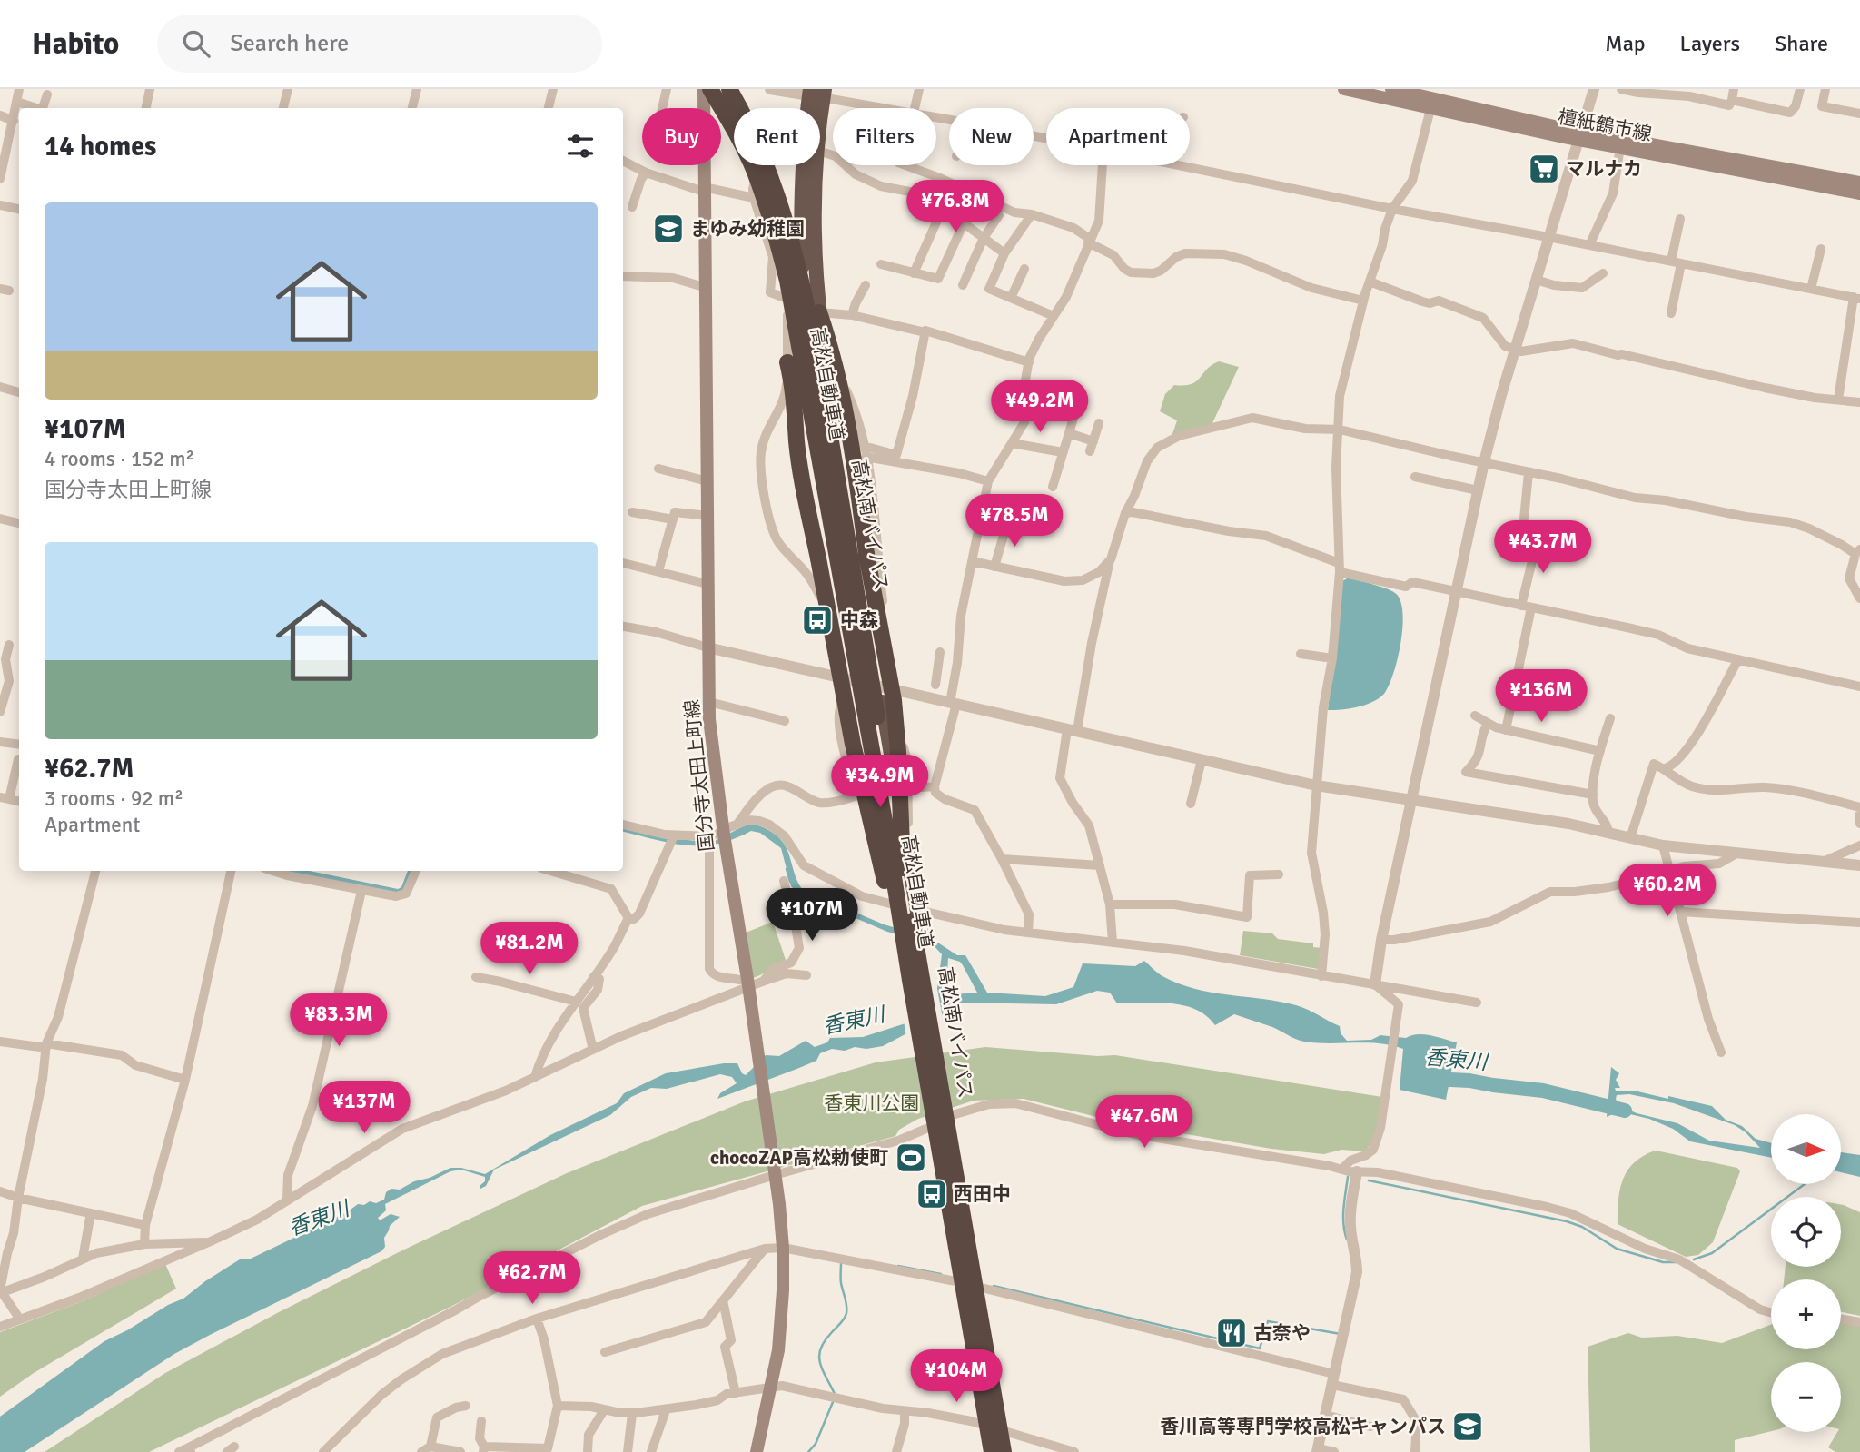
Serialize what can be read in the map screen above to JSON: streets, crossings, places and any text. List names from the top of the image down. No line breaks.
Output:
{"streets":{"highway":["高松自動車道","高松南バイパス"],"main road":["檀紙鶴市線","国分寺太田上町線"]},"water":["香東川"],"parks":["香東川公園"],"places":{"supermarket":["マルナカ"],"school or university":["まゆみ幼稚園","香川高等専門学校高松キャンパス"],"bus stop":["中森","西田中"],"sports":["chocoZAP高松勅使町"],"restaurant":["古奈や"]},"north":"right","page":{"header":"Habito","search":"Search here","nav":["Map","Layers","Share"],"chip":["Buy","Rent","Filters","New","Apartment"],"heading":"14 homes","price":["¥76.8M","¥49.2M","¥78.5M","¥43.7M","¥136M","¥34.9M","¥60.2M","¥107M","¥81.2M","¥83.3M","¥137M","¥47.6M","¥62.7M","¥104M"],"list":[{"name":"¥107M","note":"4 rooms · 152 m² · 国分寺太田上町線"},{"name":"¥62.7M","note":"3 rooms · 92 m² · Apartment"}],"map_buttons":["+","−"]}}
